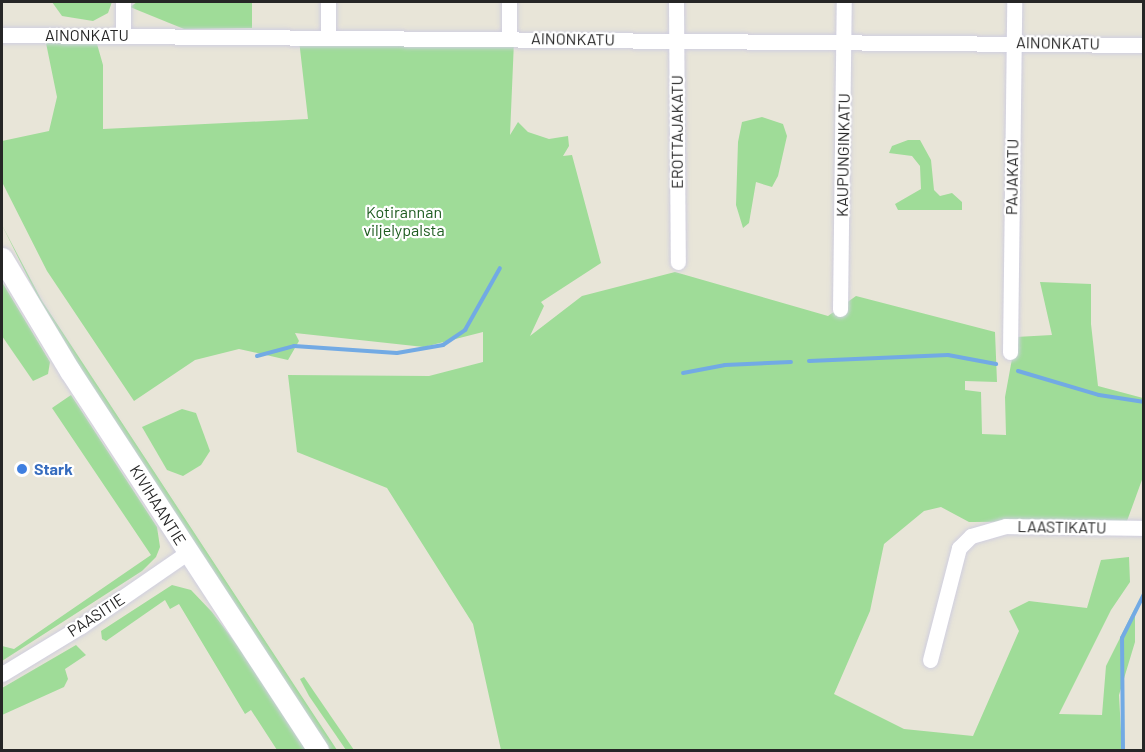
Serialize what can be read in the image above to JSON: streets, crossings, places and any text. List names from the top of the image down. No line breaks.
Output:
{"streets":{"main road":["KIVIHAANTIE"],"street":["AINONKATU","EROTTAJAKATU","KAUPUNGINKATU","PAJAKATU","LAASTIKATU","PAASITIE"]},"crossings":[["AINONKATU","EROTTAJAKATU"],["AINONKATU","KAUPUNGINKATU"],["AINONKATU","PAJAKATU"],["KIVIHAANTIE","PAASITIE"]],"parks":["Kotirannan viljelypalsta"],"places":["Stark"]}
